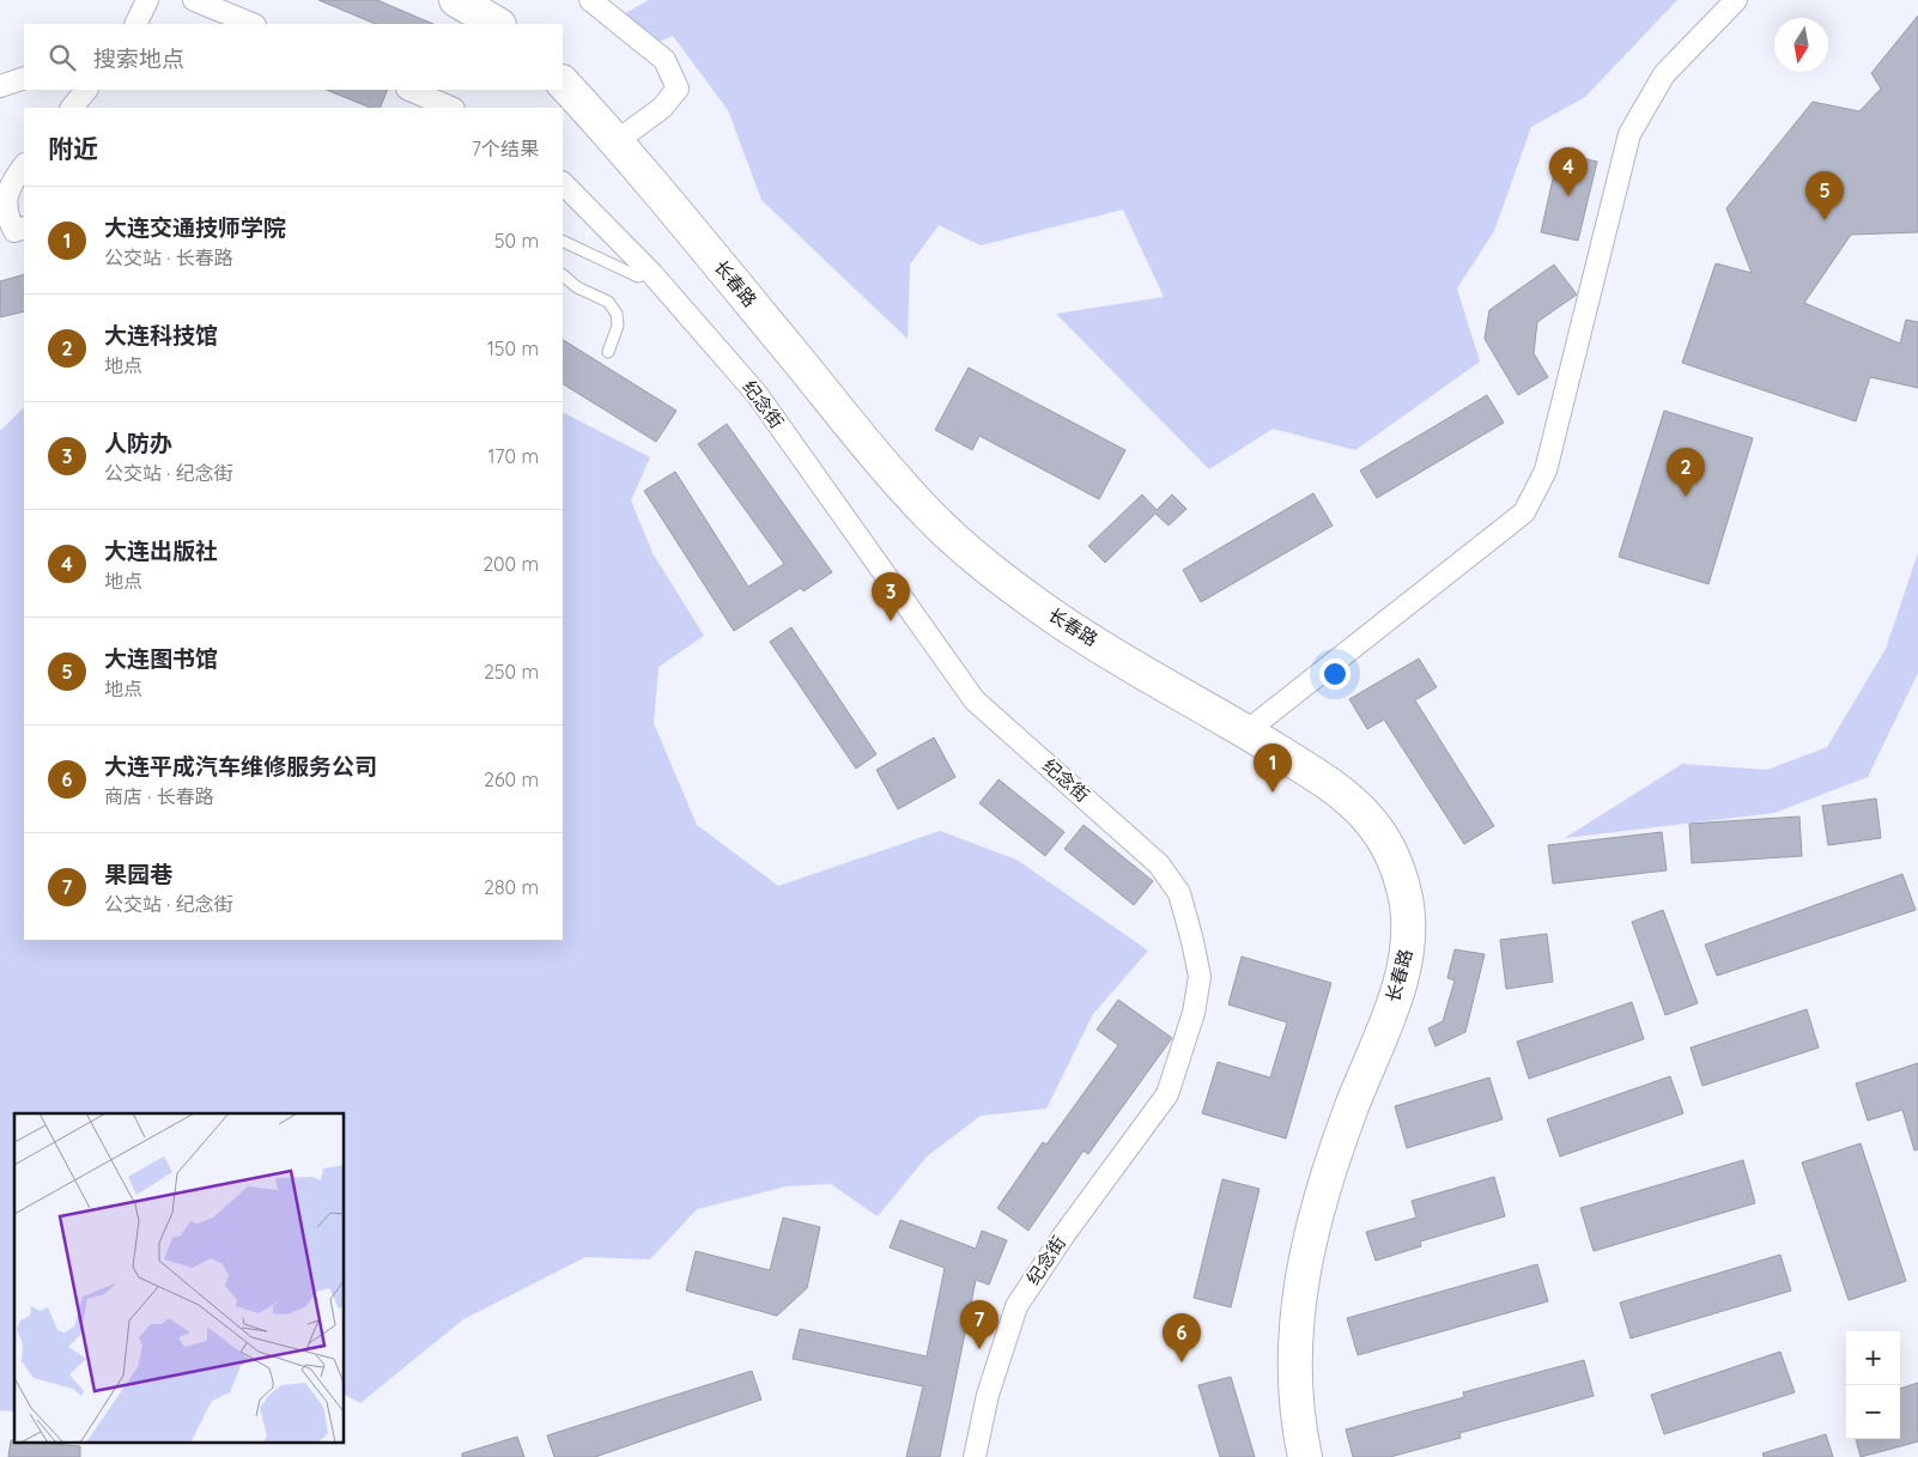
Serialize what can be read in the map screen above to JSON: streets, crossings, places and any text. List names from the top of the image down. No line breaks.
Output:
{"streets":{"main road":["长春路"],"street":["纪念街"]},"north":"bottom","page":{"search":"搜索地点","heading":["附近","7个结果"],"pins":["4","5","2","3","1","7","6"],"list":[{"mark":"1","name":"大连交通技师学院","note":"公交站 · 长春路","value":"50 m"},{"mark":"2","name":"大连科技馆","note":"地点","value":"150 m"},{"mark":"3","name":"人防办","note":"公交站 · 纪念街","value":"170 m"},{"mark":"4","name":"大连出版社","note":"地点","value":"200 m"},{"mark":"5","name":"大连图书馆","note":"地点","value":"250 m"},{"mark":"6","name":"大连平成汽车维修服务公司","note":"商店 · 长春路","value":"260 m"},{"mark":"7","name":"果园巷","note":"公交站 · 纪念街","value":"280 m"}],"map_buttons":["+","−"]}}
